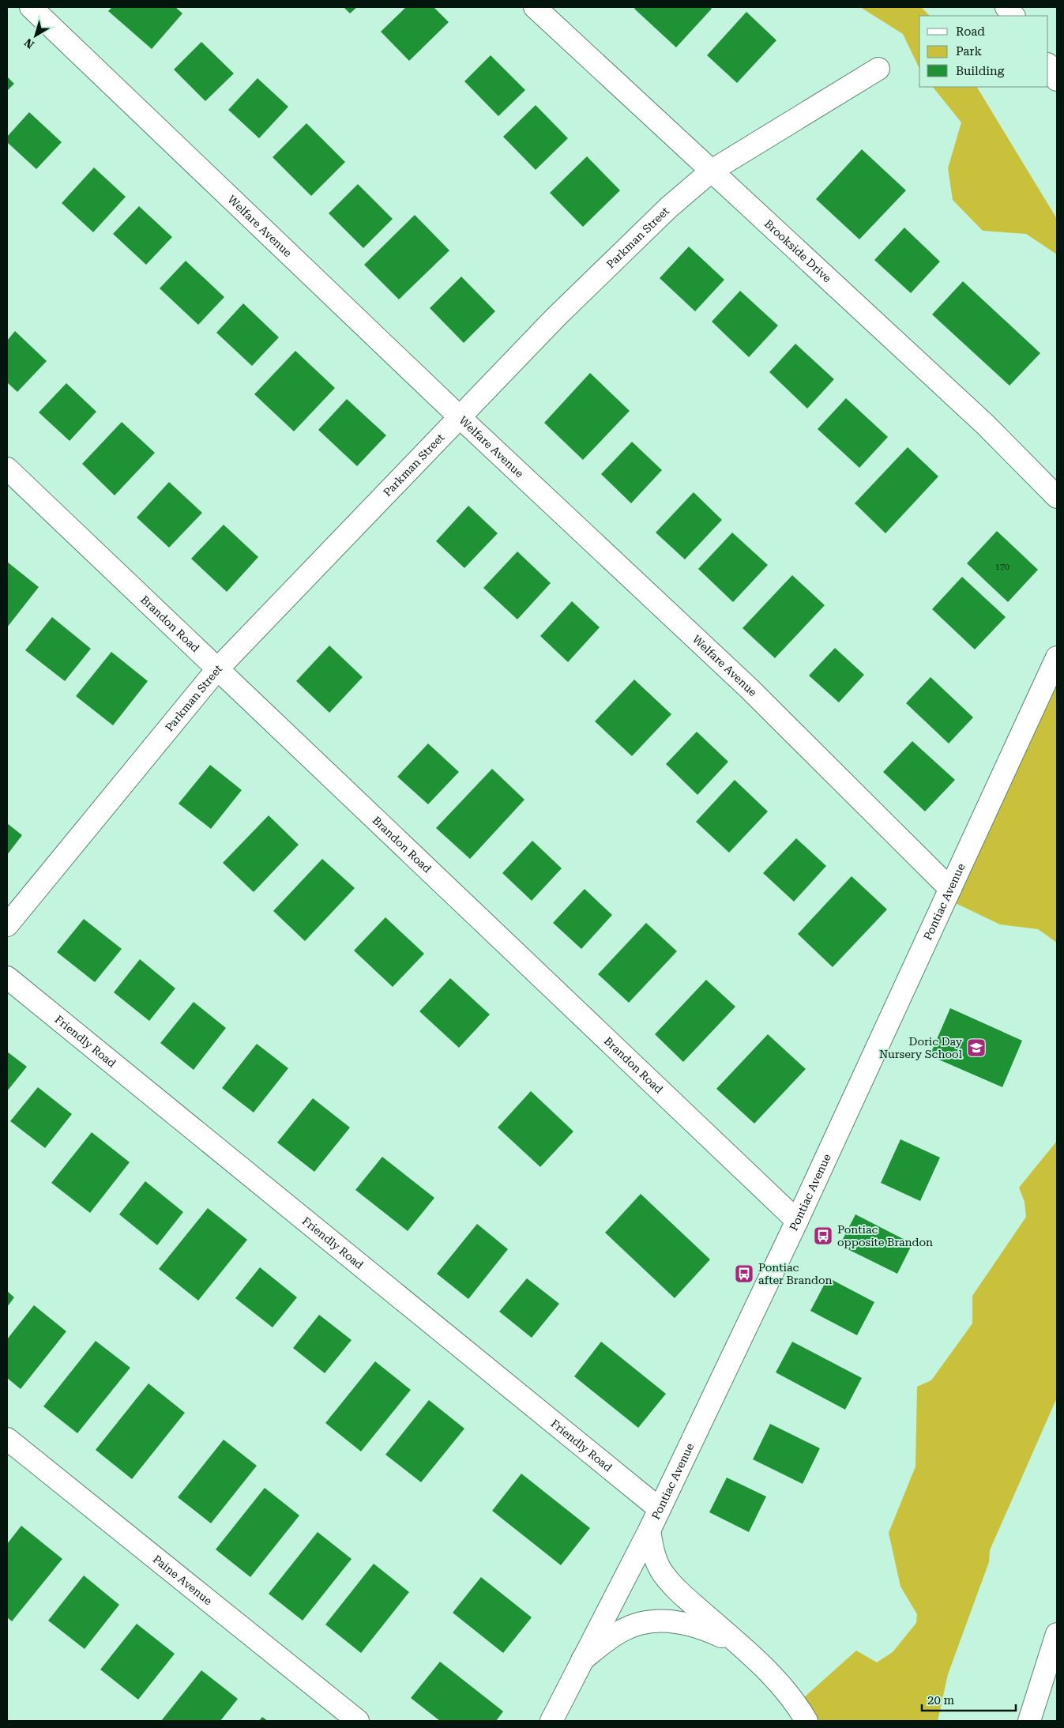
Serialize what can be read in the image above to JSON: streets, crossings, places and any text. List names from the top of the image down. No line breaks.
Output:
{"streets":{"main road":["Welfare Avenue","Parkman Street","Brookside Drive","Brandon Road","Pontiac Avenue","Friendly Road","Paine Avenue"]},"crossings":[["Welfare Avenue","Parkman Street"],["Welfare Avenue","Pontiac Avenue"],["Parkman Street","Brookside Drive"],["Parkman Street","Brandon Road"],["Brandon Road","Pontiac Avenue"],["Pontiac Avenue","Friendly Road"]],"places":{"school or university":["Doric Day Nursery School"],"bus stop":["Pontiac opposite Brandon","Pontiac after Brandon"]},"house_numbers":["170"],"legend":["Road","Park","Building"],"scale_bar":"20 m","north":"bottom left"}
